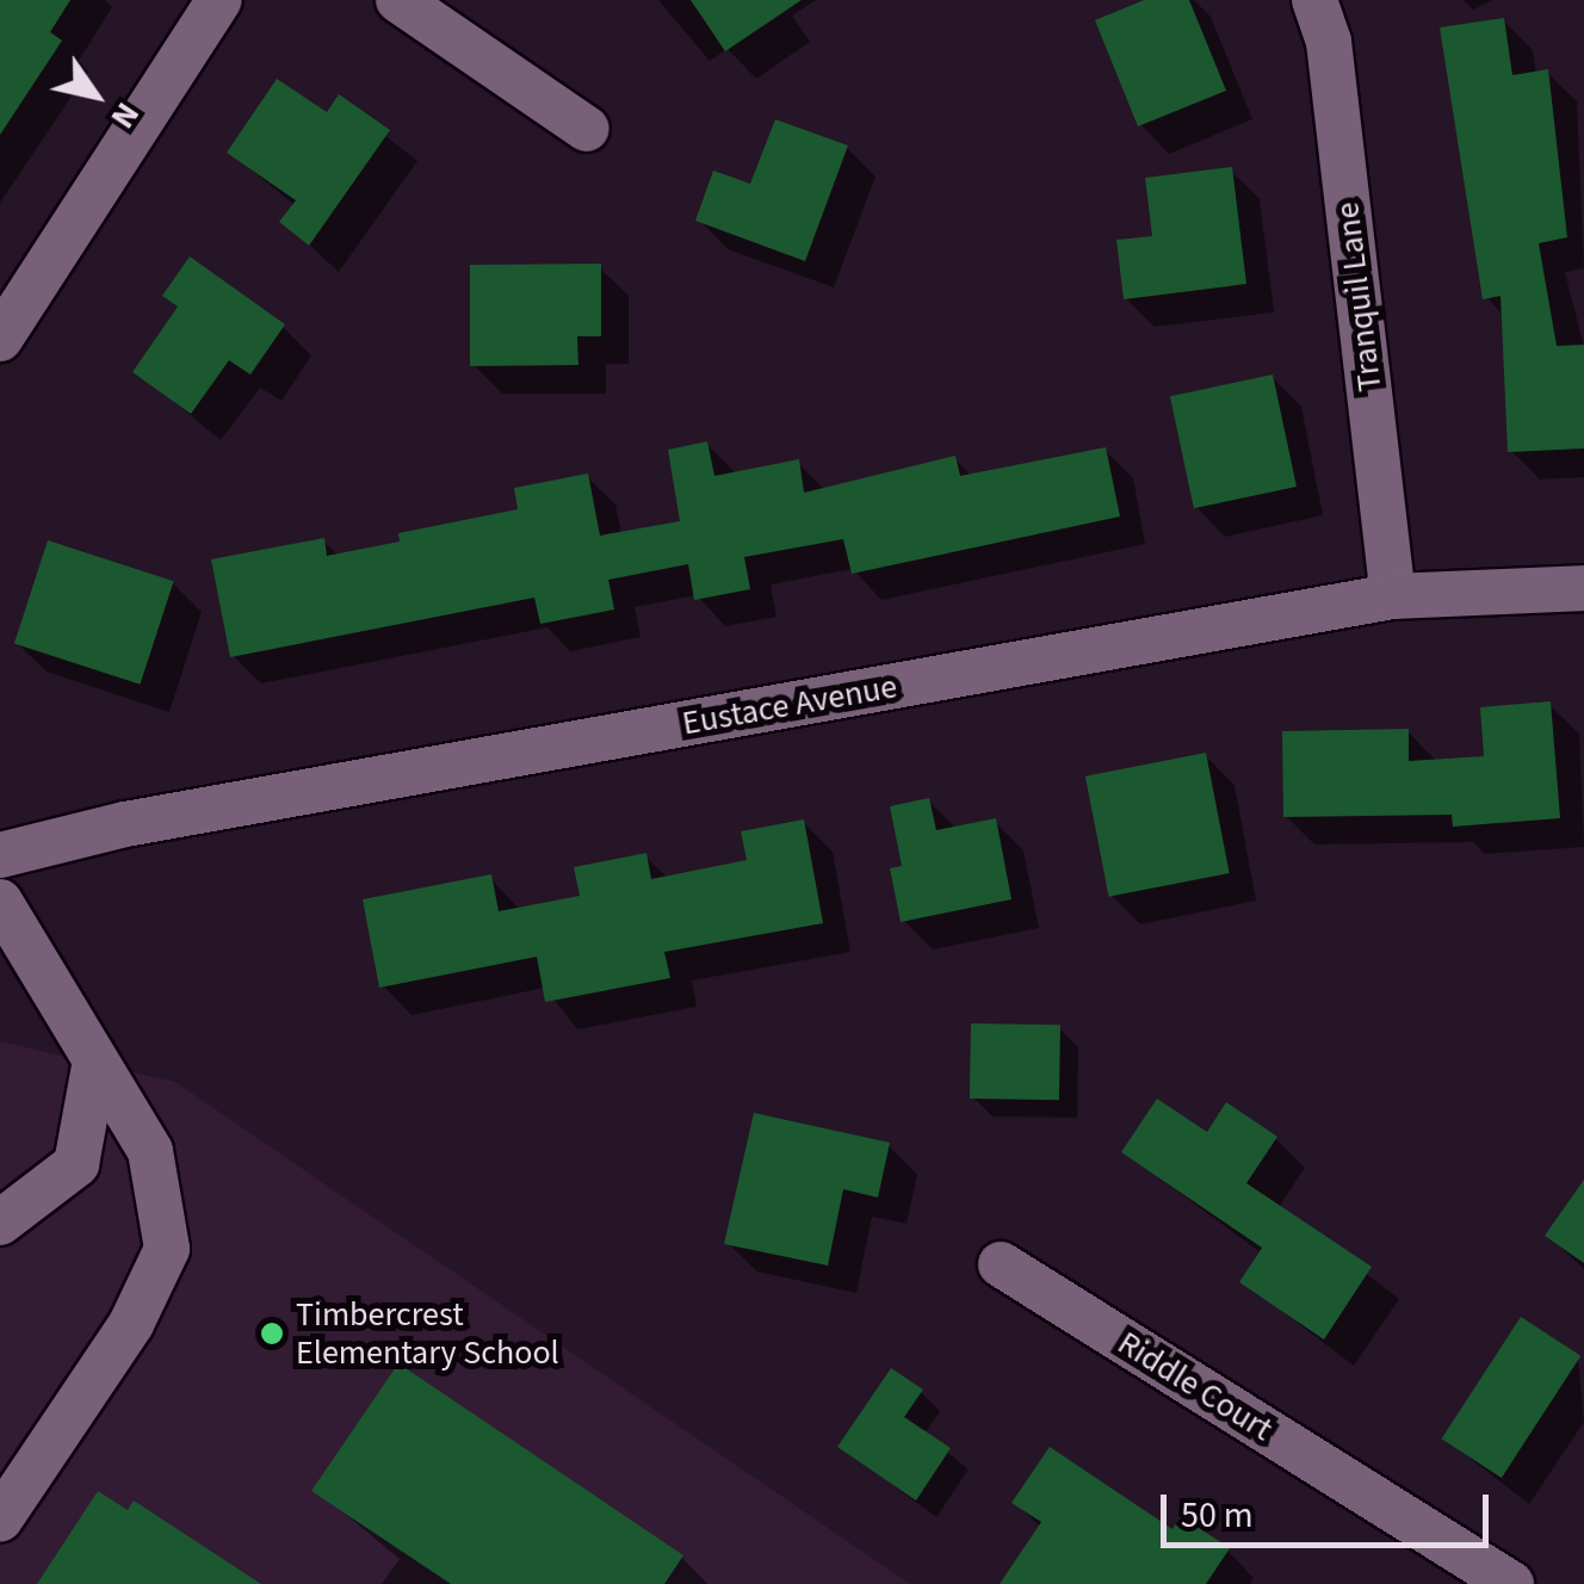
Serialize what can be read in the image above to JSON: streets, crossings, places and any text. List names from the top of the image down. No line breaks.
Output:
{"streets":{"street":["Tranquil Lane","Eustace Avenue","Riddle Court"]},"crossings":[["Tranquil Lane","Eustace Avenue"]],"places":["Timbercrest Elementary School"],"scale_bar":"50 m","north":"bottom right"}
